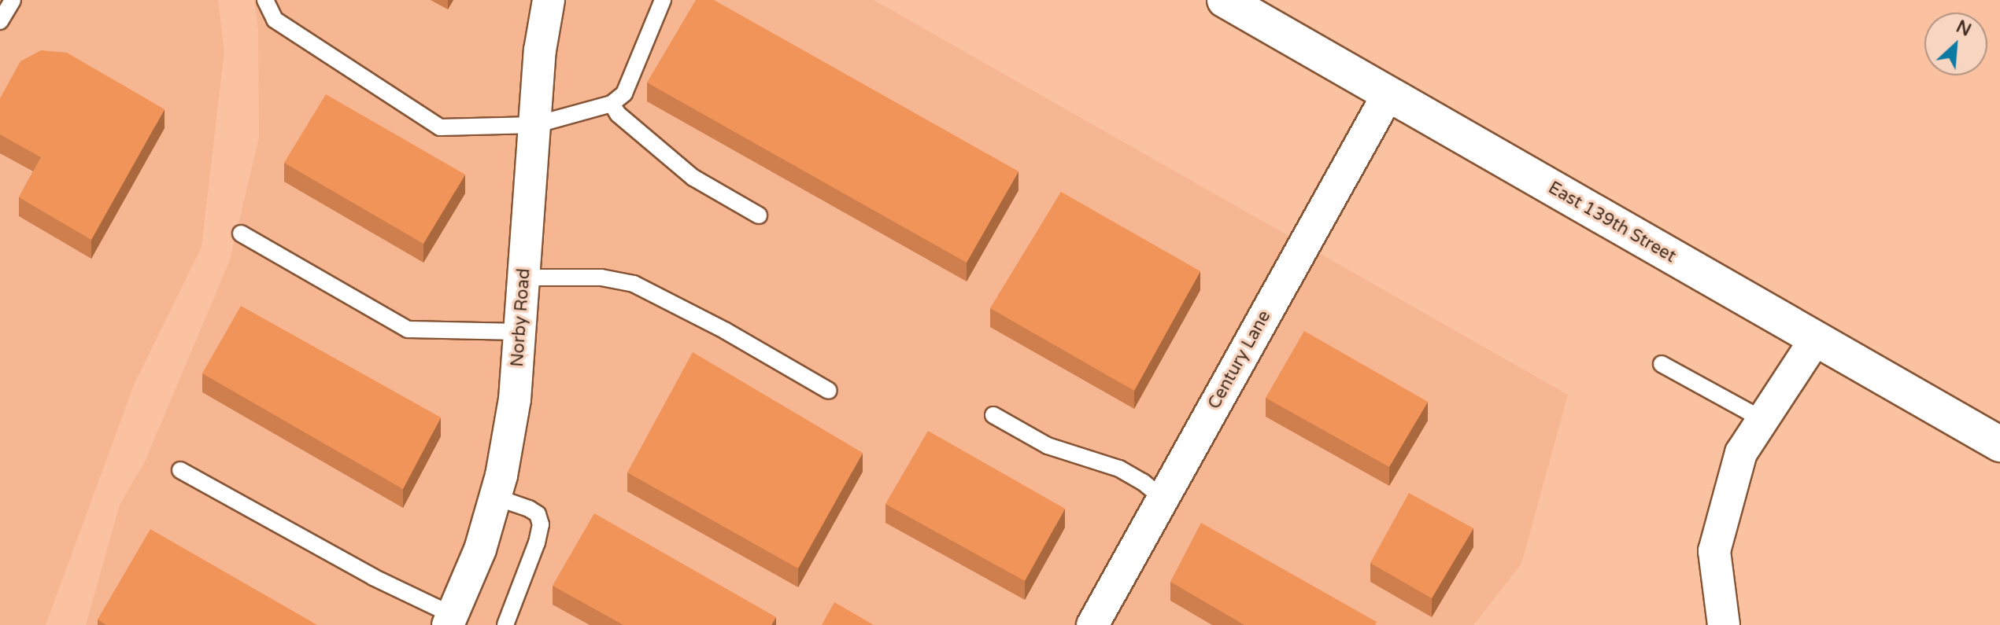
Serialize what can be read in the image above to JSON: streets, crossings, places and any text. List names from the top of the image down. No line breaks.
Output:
{"streets":{"street":["East 139th Street","Norby Road","Century Lane"]},"crossings":[["East 139th Street","Century Lane"]],"north":"top right"}
